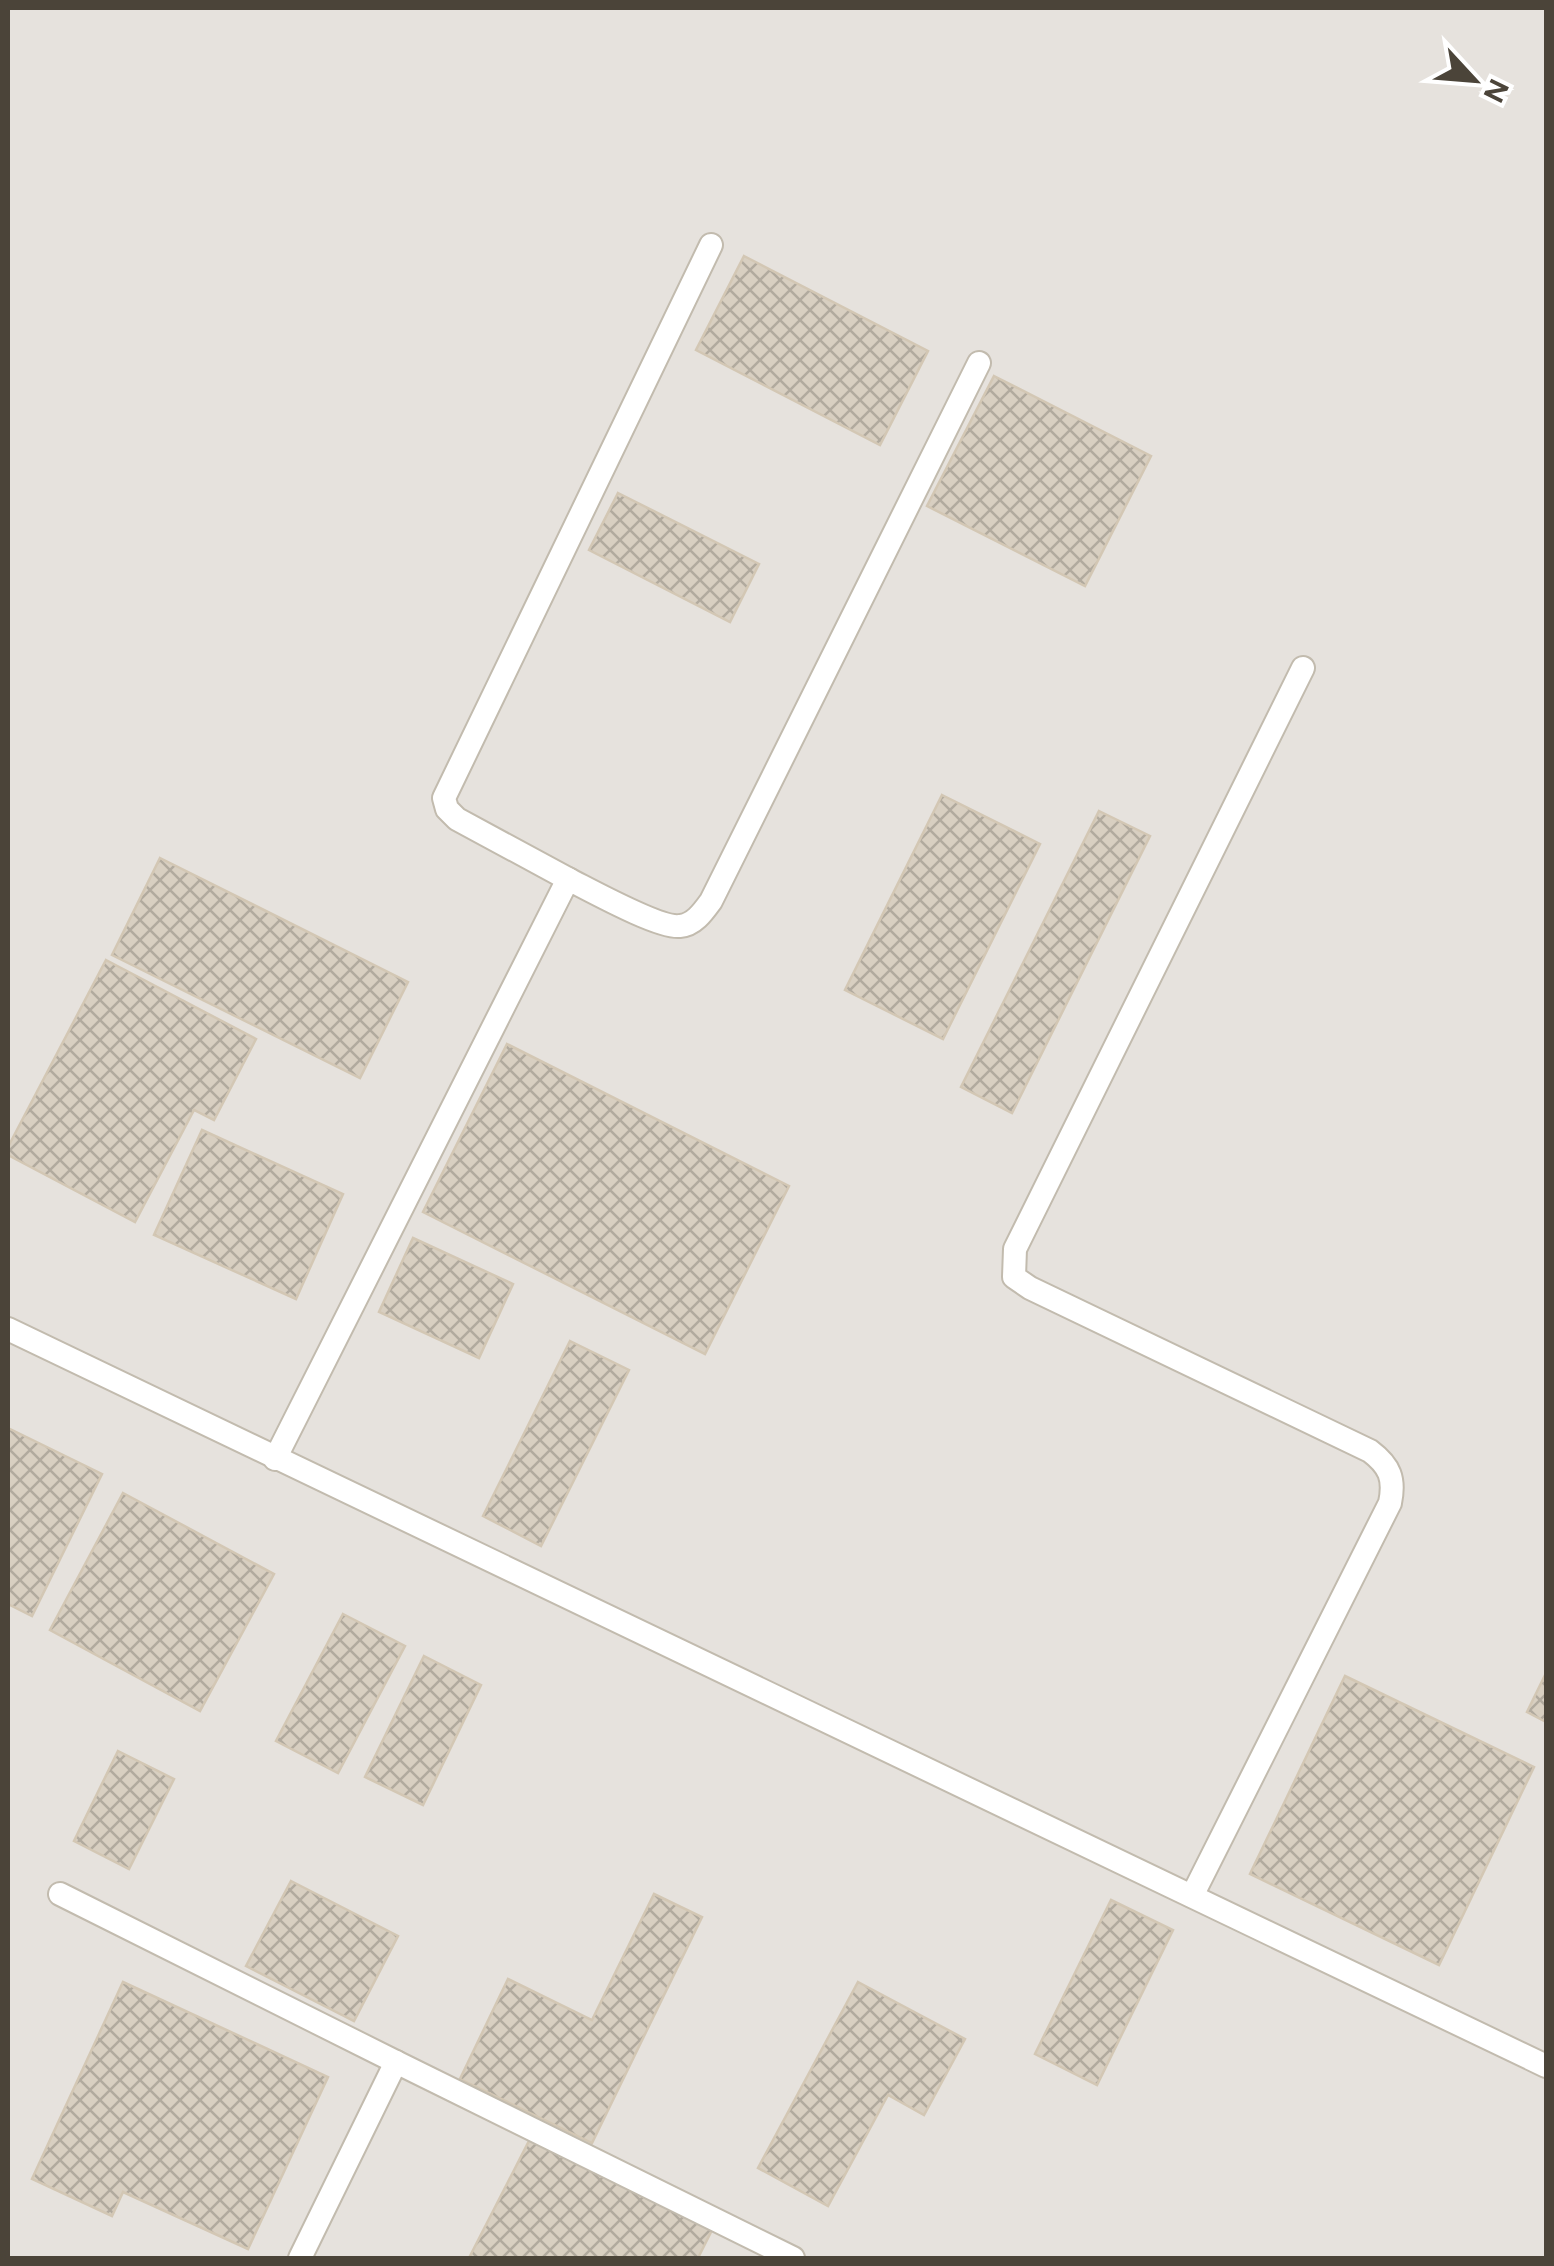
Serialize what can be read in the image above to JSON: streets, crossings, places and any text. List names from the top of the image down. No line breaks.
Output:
{"north":"bottom right"}
